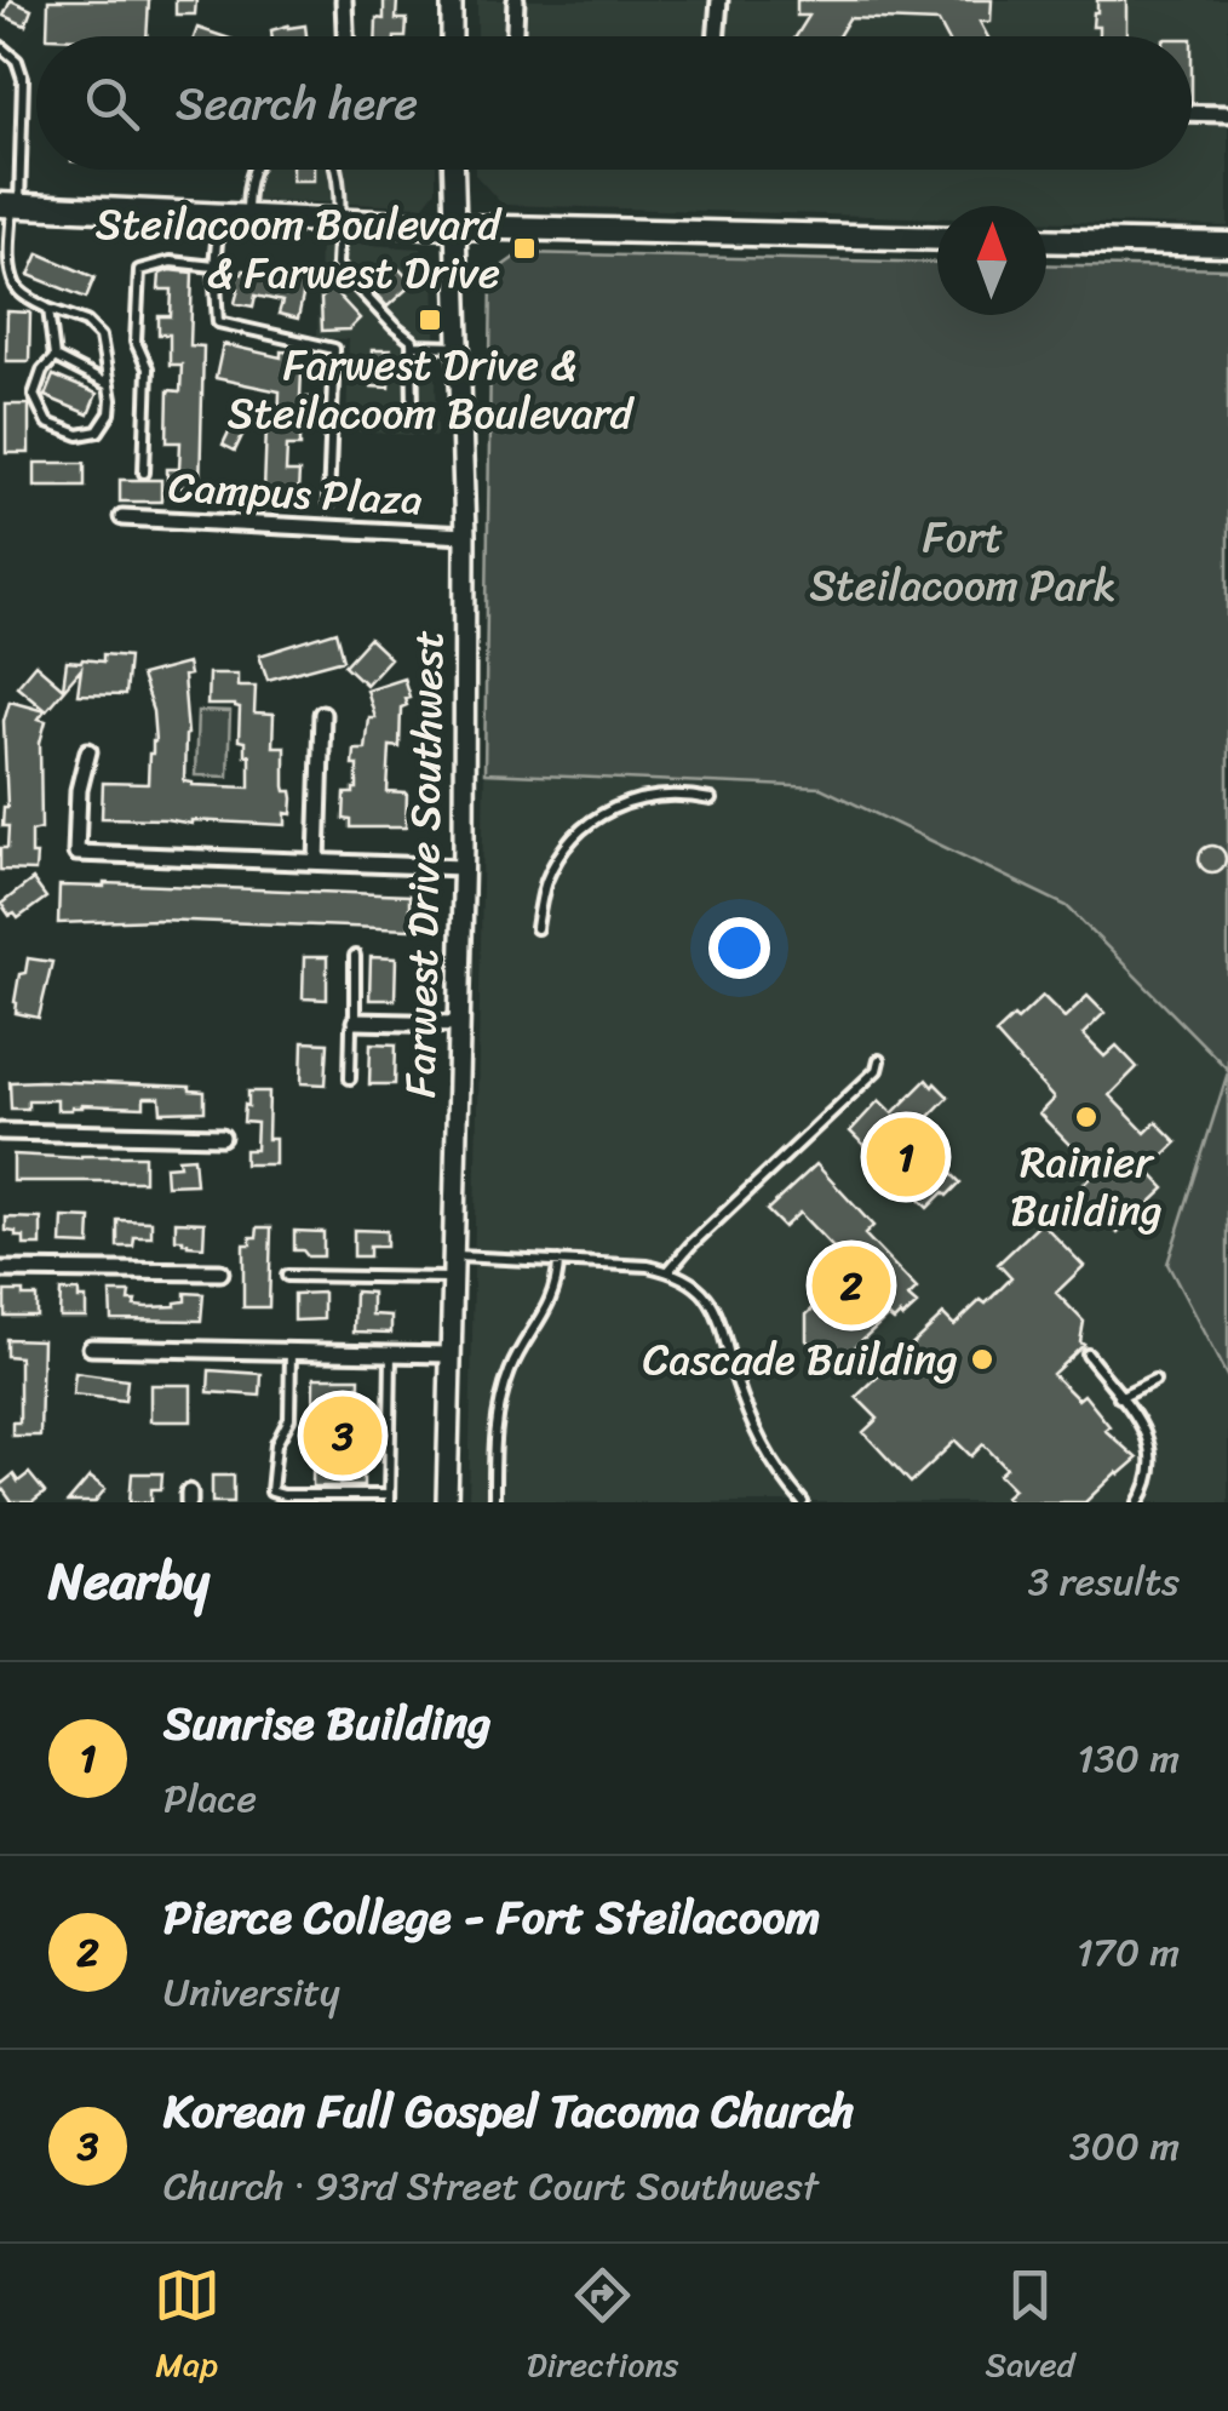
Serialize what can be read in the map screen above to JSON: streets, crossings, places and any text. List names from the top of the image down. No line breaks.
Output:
{"streets":{"street":["Campus Plaza","Farwest Drive Southwest"]},"crossings":[["Campus Plaza","Farwest Drive Southwest"]],"parks":["Fort Steilacoom Park"],"places":{"transit":["Steilacoom Boulevard & Farwest Drive","Farwest Drive & Steilacoom Boulevard"],"other":["Rainier Building","Cascade Building"]},"north":"top","page":{"search":"Search here","pins":["1","2","3"],"heading":["Nearby","3 results"],"list":[{"mark":"1","name":"Sunrise Building","note":"Place","value":"130 m"},{"mark":"2","name":"Pierce College - Fort Steilacoom","note":"University","value":"170 m"},{"mark":"3","name":"Korean Full Gospel Tacoma Church","note":"Church · 93rd Street Court Southwest","value":"300 m"}],"nav":["Map","Directions","Saved"]}}
